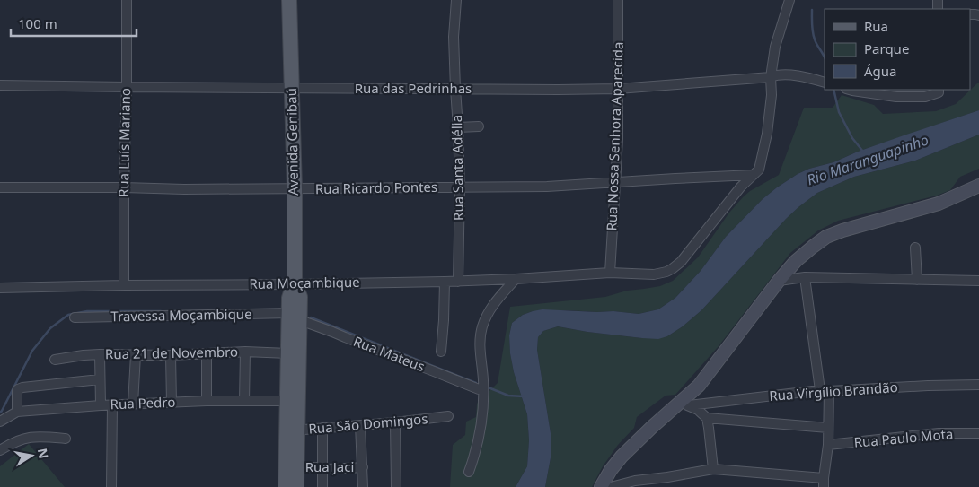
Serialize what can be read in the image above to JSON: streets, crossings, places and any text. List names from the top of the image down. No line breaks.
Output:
{"streets":{"main road":["Avenida Genibaú"],"street":["Rua das Pedrinhas","Rua Nossa Senhora Aparecida","Rua Luís Mariano","Rua Santa Adélia","Rua Ricardo Pontes","Rua Moçambique","Travessa Moçambique","Rua 21 de Novembro","Rua Mateus","Rua Virgílio Brandão","Rua Pedro","Rua São Domingos","Rua Paulo Mota","Rua Jaci"]},"crossings":[["Rua das Pedrinhas","Rua Nossa Senhora Aparecida"],["Rua das Pedrinhas","Avenida Genibaú"],["Rua das Pedrinhas","Rua Luís Mariano"],["Rua das Pedrinhas","Rua Santa Adélia"],["Rua das Pedrinhas","Rua Moçambique"],["Rua Nossa Senhora Aparecida","Rua Ricardo Pontes"],["Rua Nossa Senhora Aparecida","Rua Moçambique"],["Avenida Genibaú","Rua Ricardo Pontes"],["Avenida Genibaú","Rua Moçambique"],["Avenida Genibaú","Travessa Moçambique"],["Avenida Genibaú","Rua 21 de Novembro"],["Avenida Genibaú","Rua Mateus"],["Avenida Genibaú","Rua Pedro"],["Avenida Genibaú","Rua São Domingos"],["Avenida Genibaú","Rua Jaci"],["Rua Luís Mariano","Rua Ricardo Pontes"],["Rua Luís Mariano","Rua Moçambique"],["Rua Santa Adélia","Rua Ricardo Pontes"],["Rua Santa Adélia","Rua Moçambique"],["Rua Ricardo Pontes","Rua Moçambique"],["Travessa Moçambique","Rua Mateus"]],"water":["Rio Maranguapinho"],"legend":["Rua","Parque","Água"],"scale_bar":"100 m","north":"right"}
